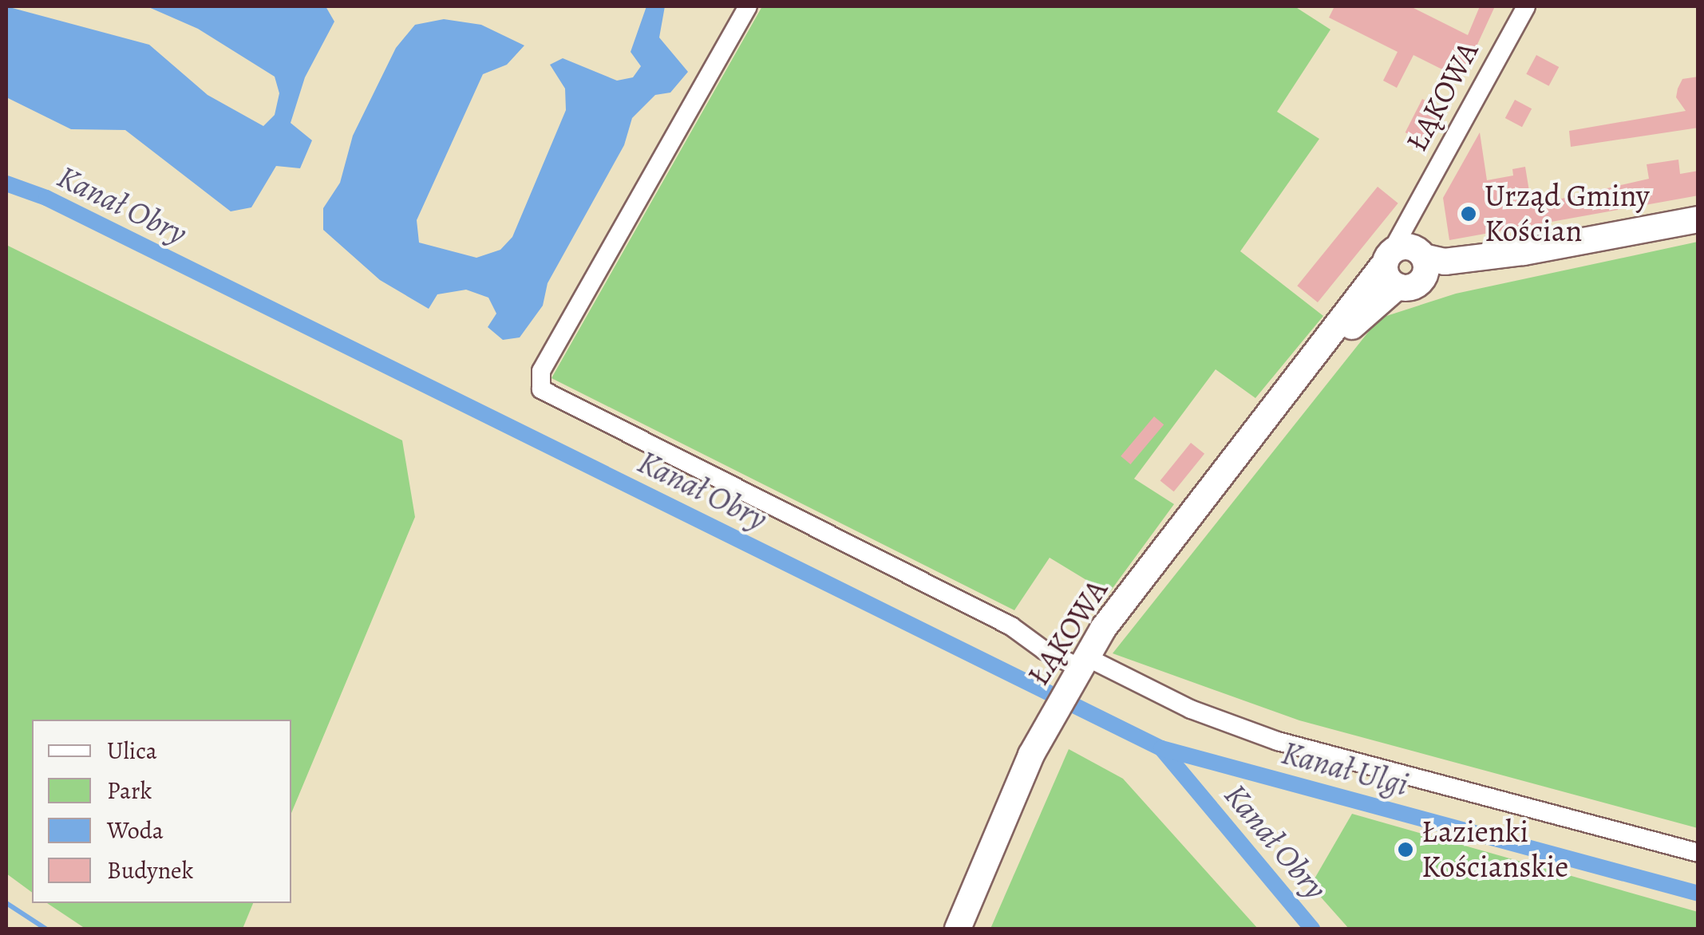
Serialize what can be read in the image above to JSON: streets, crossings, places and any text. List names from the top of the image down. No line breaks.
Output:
{"streets":{"street":["ŁĄKOWA"]},"water":["Kanał Obry","Kanał Ulgi"],"places":["Urząd Gminy Kościan","Łazienki Kościanskie"],"legend":["Ulica","Park","Woda","Budynek"]}
